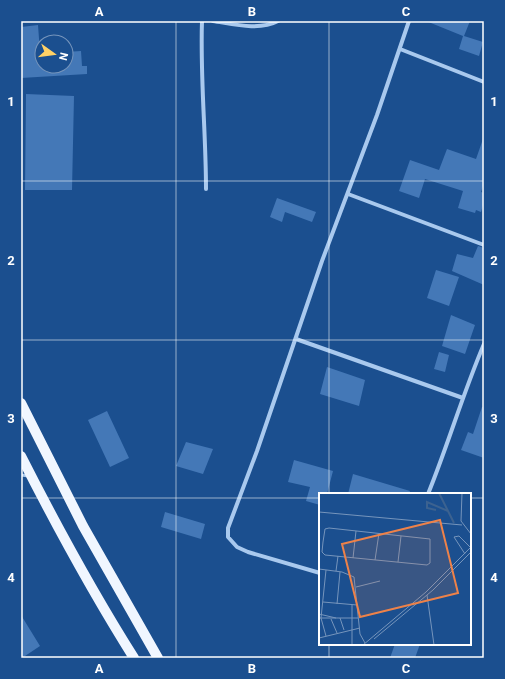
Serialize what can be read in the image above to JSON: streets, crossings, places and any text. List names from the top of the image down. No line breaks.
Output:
{"north":"right","grid":{"columns":["A","B","C"],"rows":["1","2","3","4"]}}
